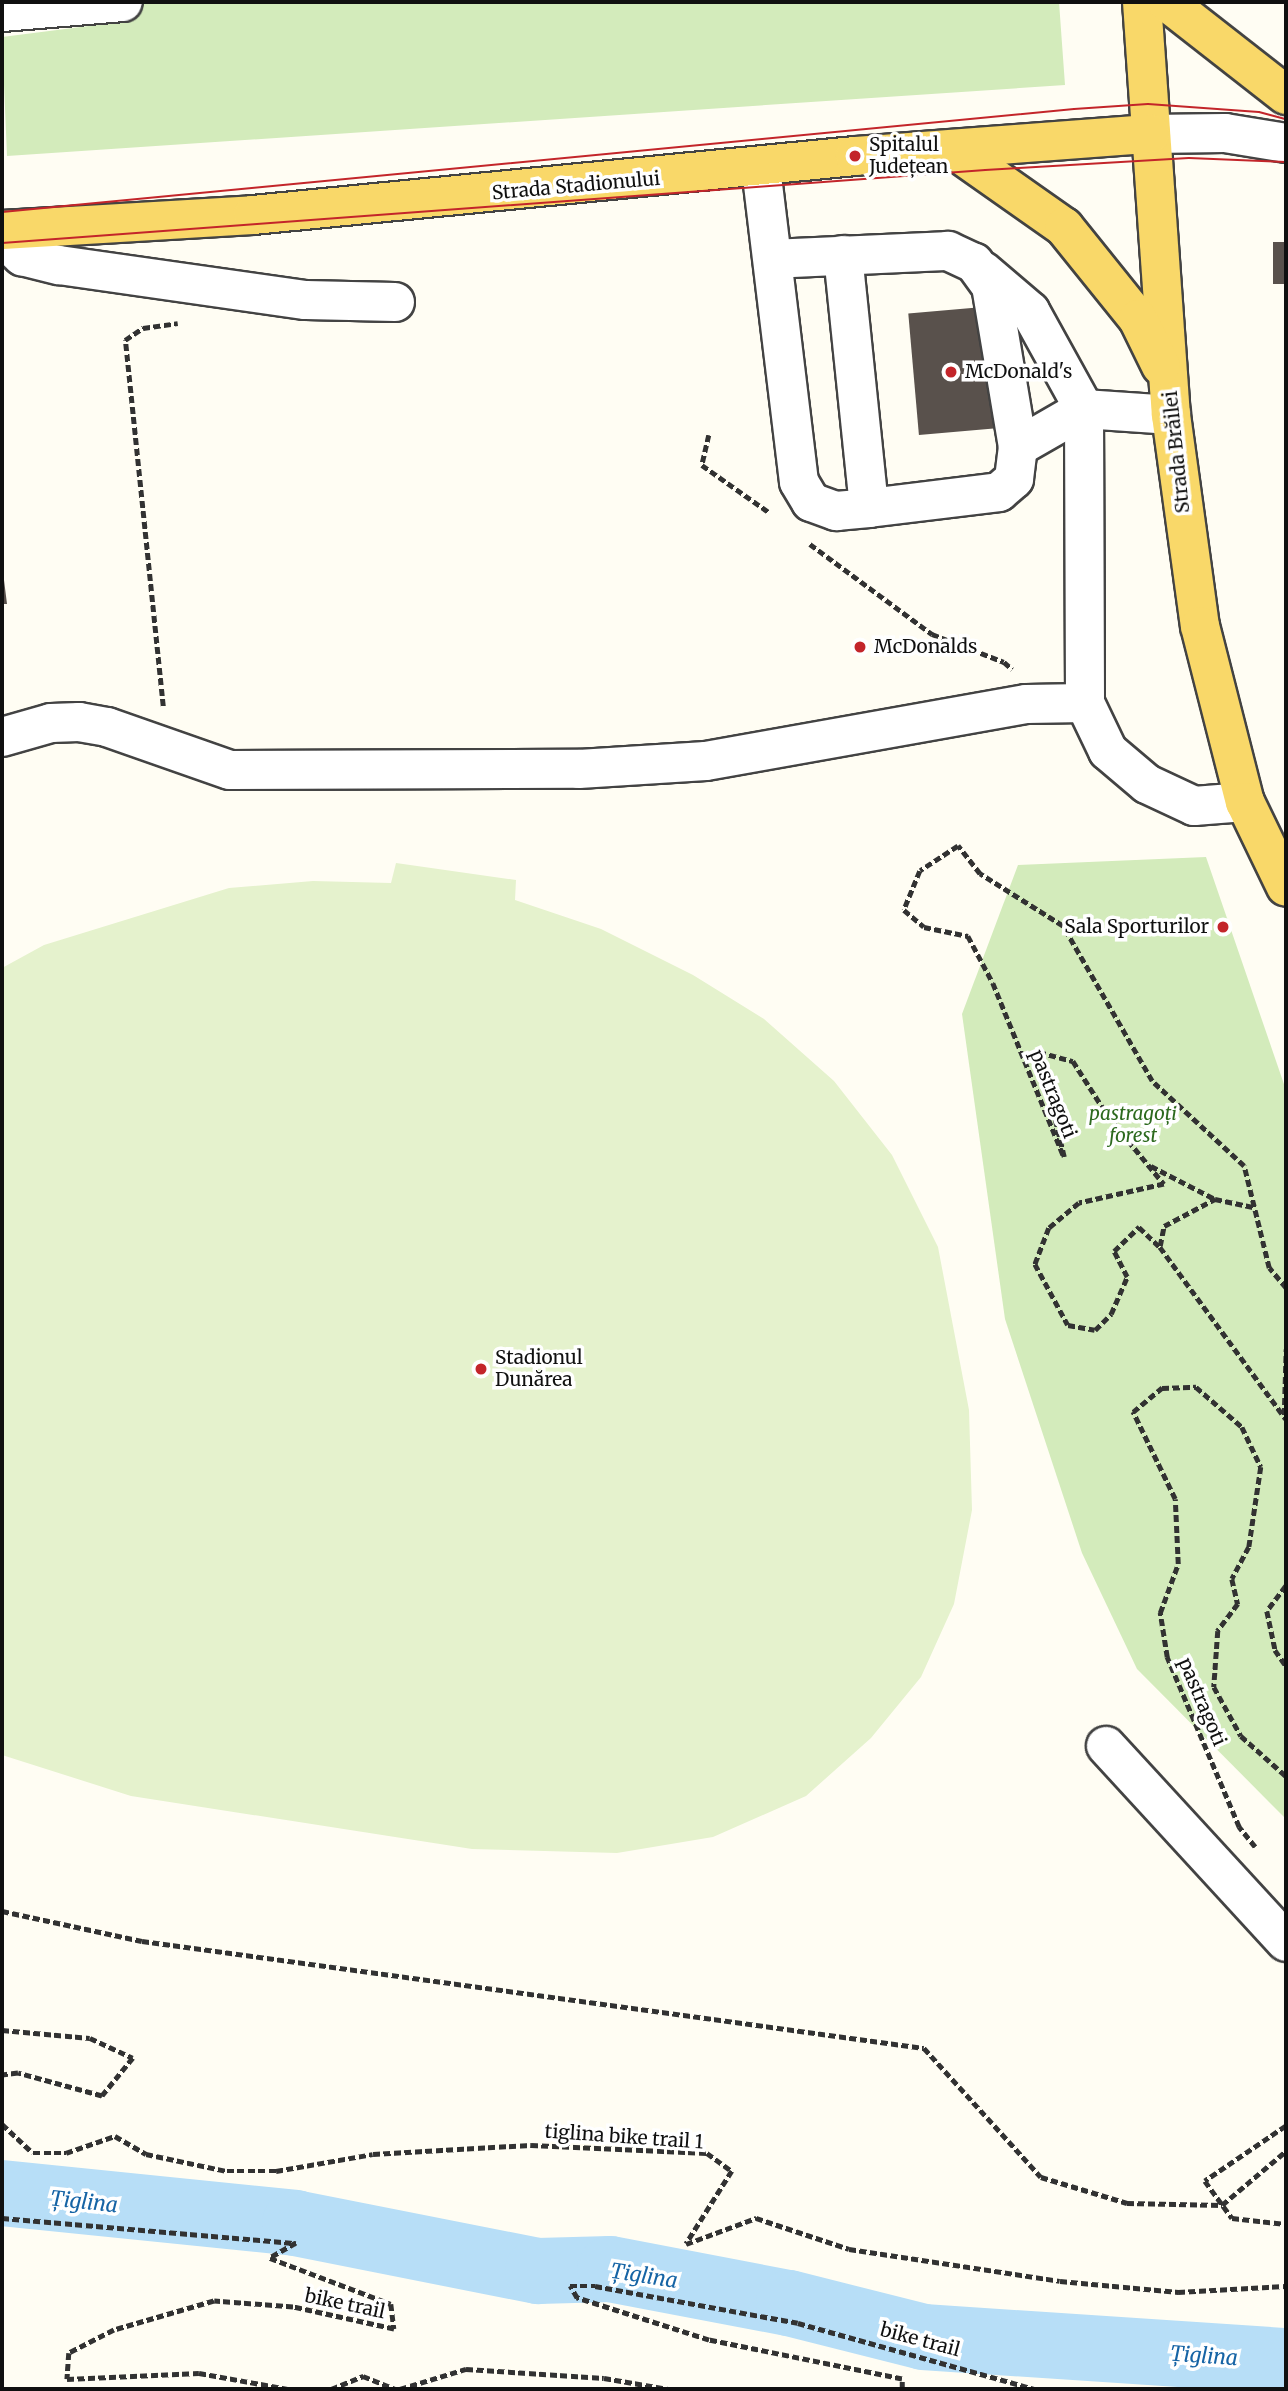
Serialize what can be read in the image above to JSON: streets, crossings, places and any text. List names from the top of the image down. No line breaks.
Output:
{"streets":{"main road":["Strada Stadionului","Strada Brăilei"],"path":["pastragoti","tiglina bike trail 1","bike trail"]},"crossings":[["Strada Stadionului","Strada Brăilei"]],"water":["Țiglina"],"parks":["pastragoți forest"],"places":["Spitalul Județean","McDonald's","McDonalds","Sala Sporturilor","Stadionul Dunărea"]}
